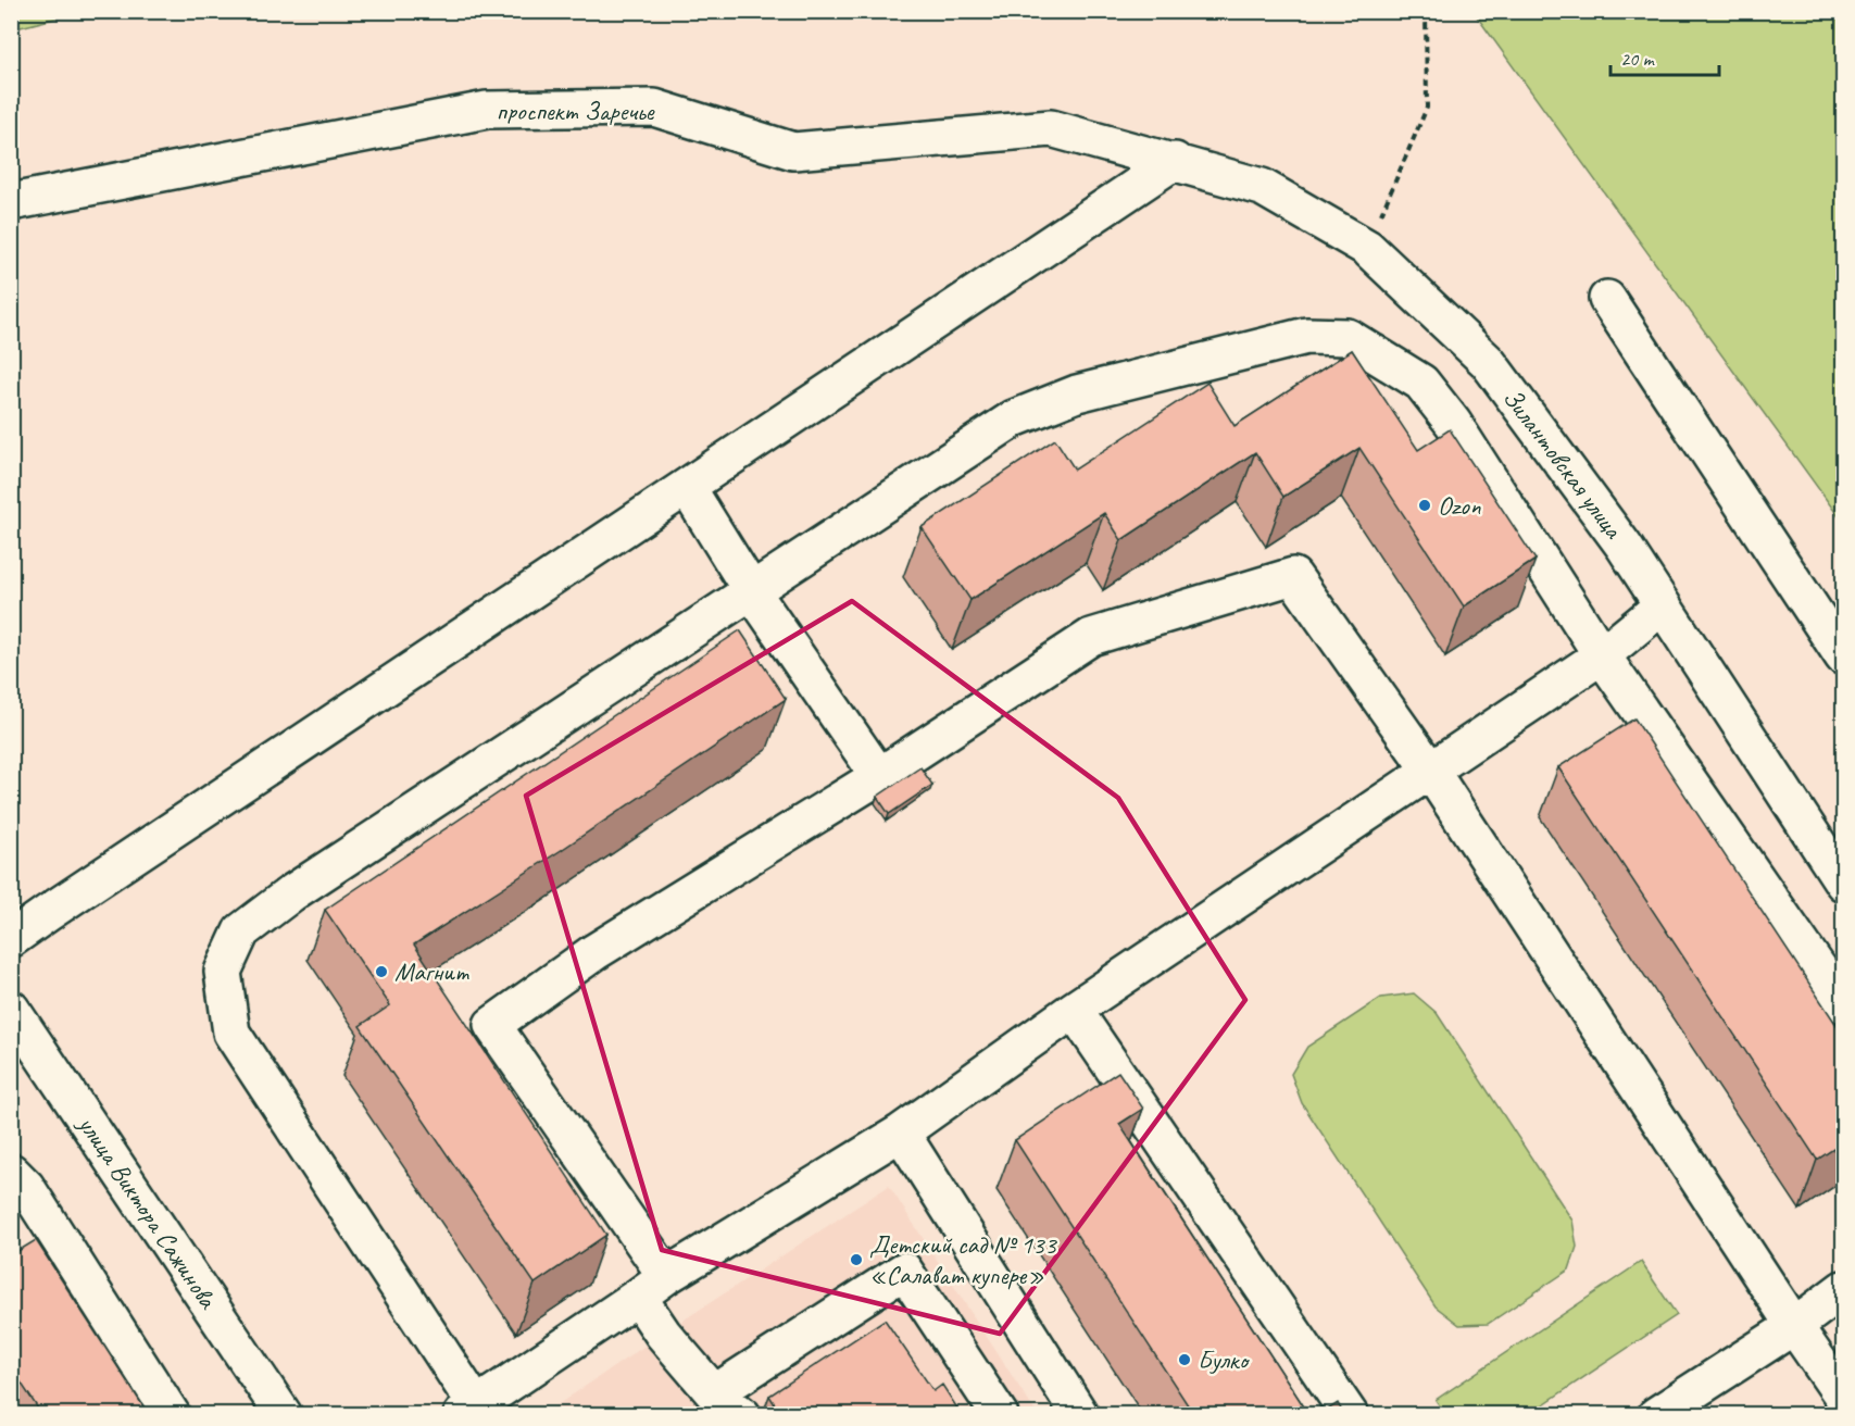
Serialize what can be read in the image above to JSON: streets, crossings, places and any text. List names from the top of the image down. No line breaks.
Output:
{"streets":{"street":["проспект Заречье","Зилантовская улица","улица Виктора Сажинова"]},"crossings":[["проспект Заречье","Зилантовская улица"]],"places":["Ozon","Магнит","Детский сад № 133 «Салават купере»","Булко"],"scale_bar":"20 m"}
